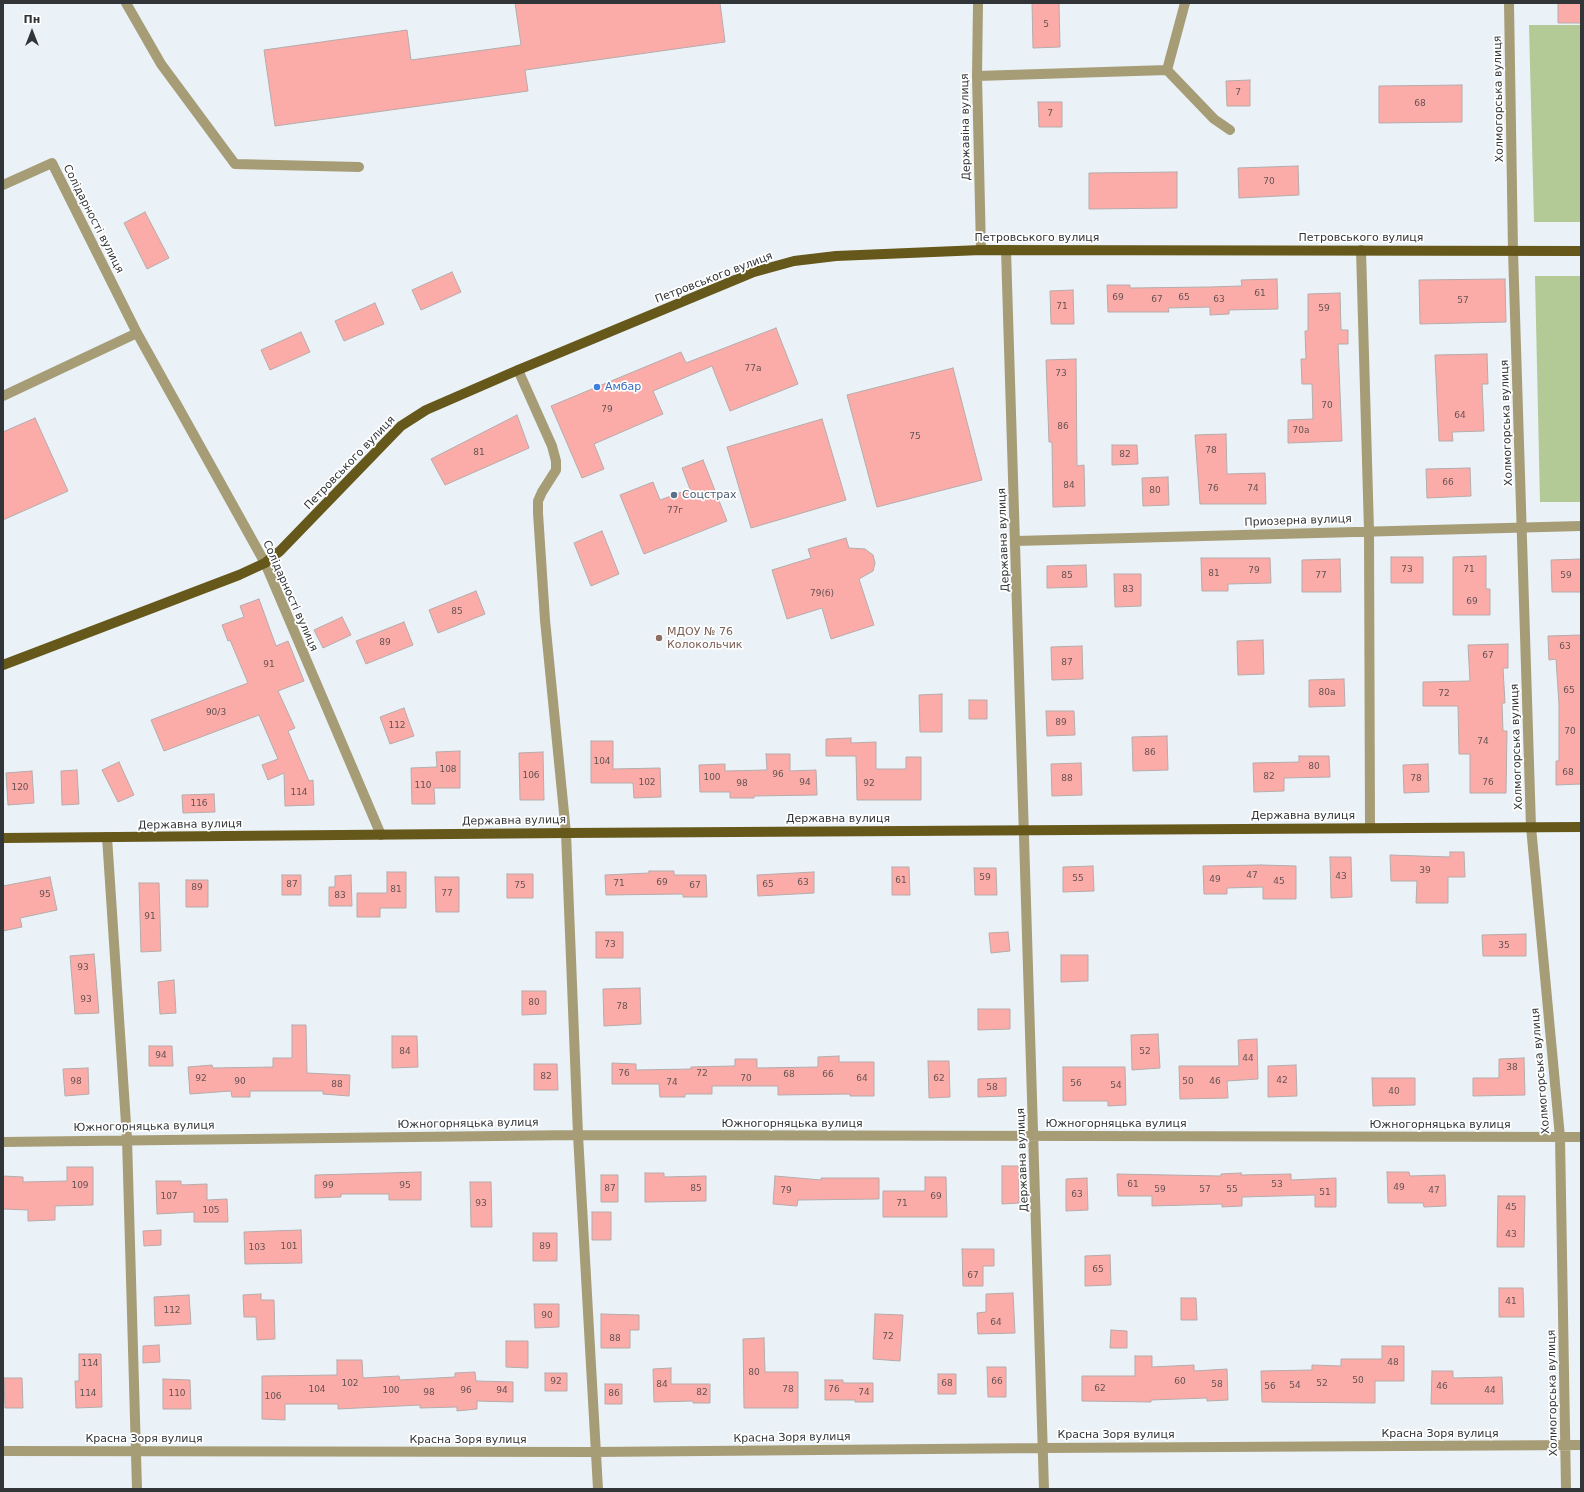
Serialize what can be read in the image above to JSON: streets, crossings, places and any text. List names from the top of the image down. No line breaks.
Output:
{"streets":{"main road":["Петровського вулиця","Державна вулиця"],"street":["Холмогорська вулиця","Державіна вулиця","Солідарності вулиця","Приозерна вулиця","Южногорняцька вулиця","Красна Зоря вулиця"]},"crossings":[["Холмогорська вулиця","Петровського вулиця"],["Холмогорська вулиця","Приозерна вулиця"],["Холмогорська вулиця","Державна вулиця"],["Холмогорська вулиця","Южногорняцька вулиця"],["Холмогорська вулиця","Красна Зоря вулиця"],["Державіна вулиця","Петровського вулиця"],["Солідарності вулиця","Петровського вулиця"],["Солідарності вулиця","Державна вулиця"],["Петровського вулиця","Державна вулиця"],["Приозерна вулиця","Державна вулиця"],["Державна вулиця","Южногорняцька вулиця"],["Державна вулиця","Красна Зоря вулиця"]],"places":["Амбар","Соцстрах","МДОУ № 76 Колокольчик"],"house_numbers":["5","7","68","7","70","61","69","65","67","63","57","71","59","77а","73","70","79","64","86","70а","75","78","81","82","66","84","76","74","80","77г","73","71","79","81","85","77","59","83","79(б)","69","85","89","63","67","87","91","65","80а","72","90/3","89","112","70","74","86","104","80","108","68","96","106","82","100","88","78","102","94","76","98","92","110","120","114","116","39","47","43","59","55","49","61","45","69","63","71","87","65","75","67","89","81","77","95","83","91","73","35","93","93","80","78","84","52","94","44","38","76","72","68","66","82","92","70","64","62","42","98","90","50","46","74","56","88","54","58","40","61","53","109","99","95","49","87","85","59","57","55","79","47","51","63","107","69","93","71","45","105","43","101","89","103","65","67","41","112","90","64","72","88","48","114","80","50","92","66","60","102","68","52","84","58","54","56","46","62","104","78","76","100","96","94","44","98","82","74","114","110","86","106"],"north":"top"}
